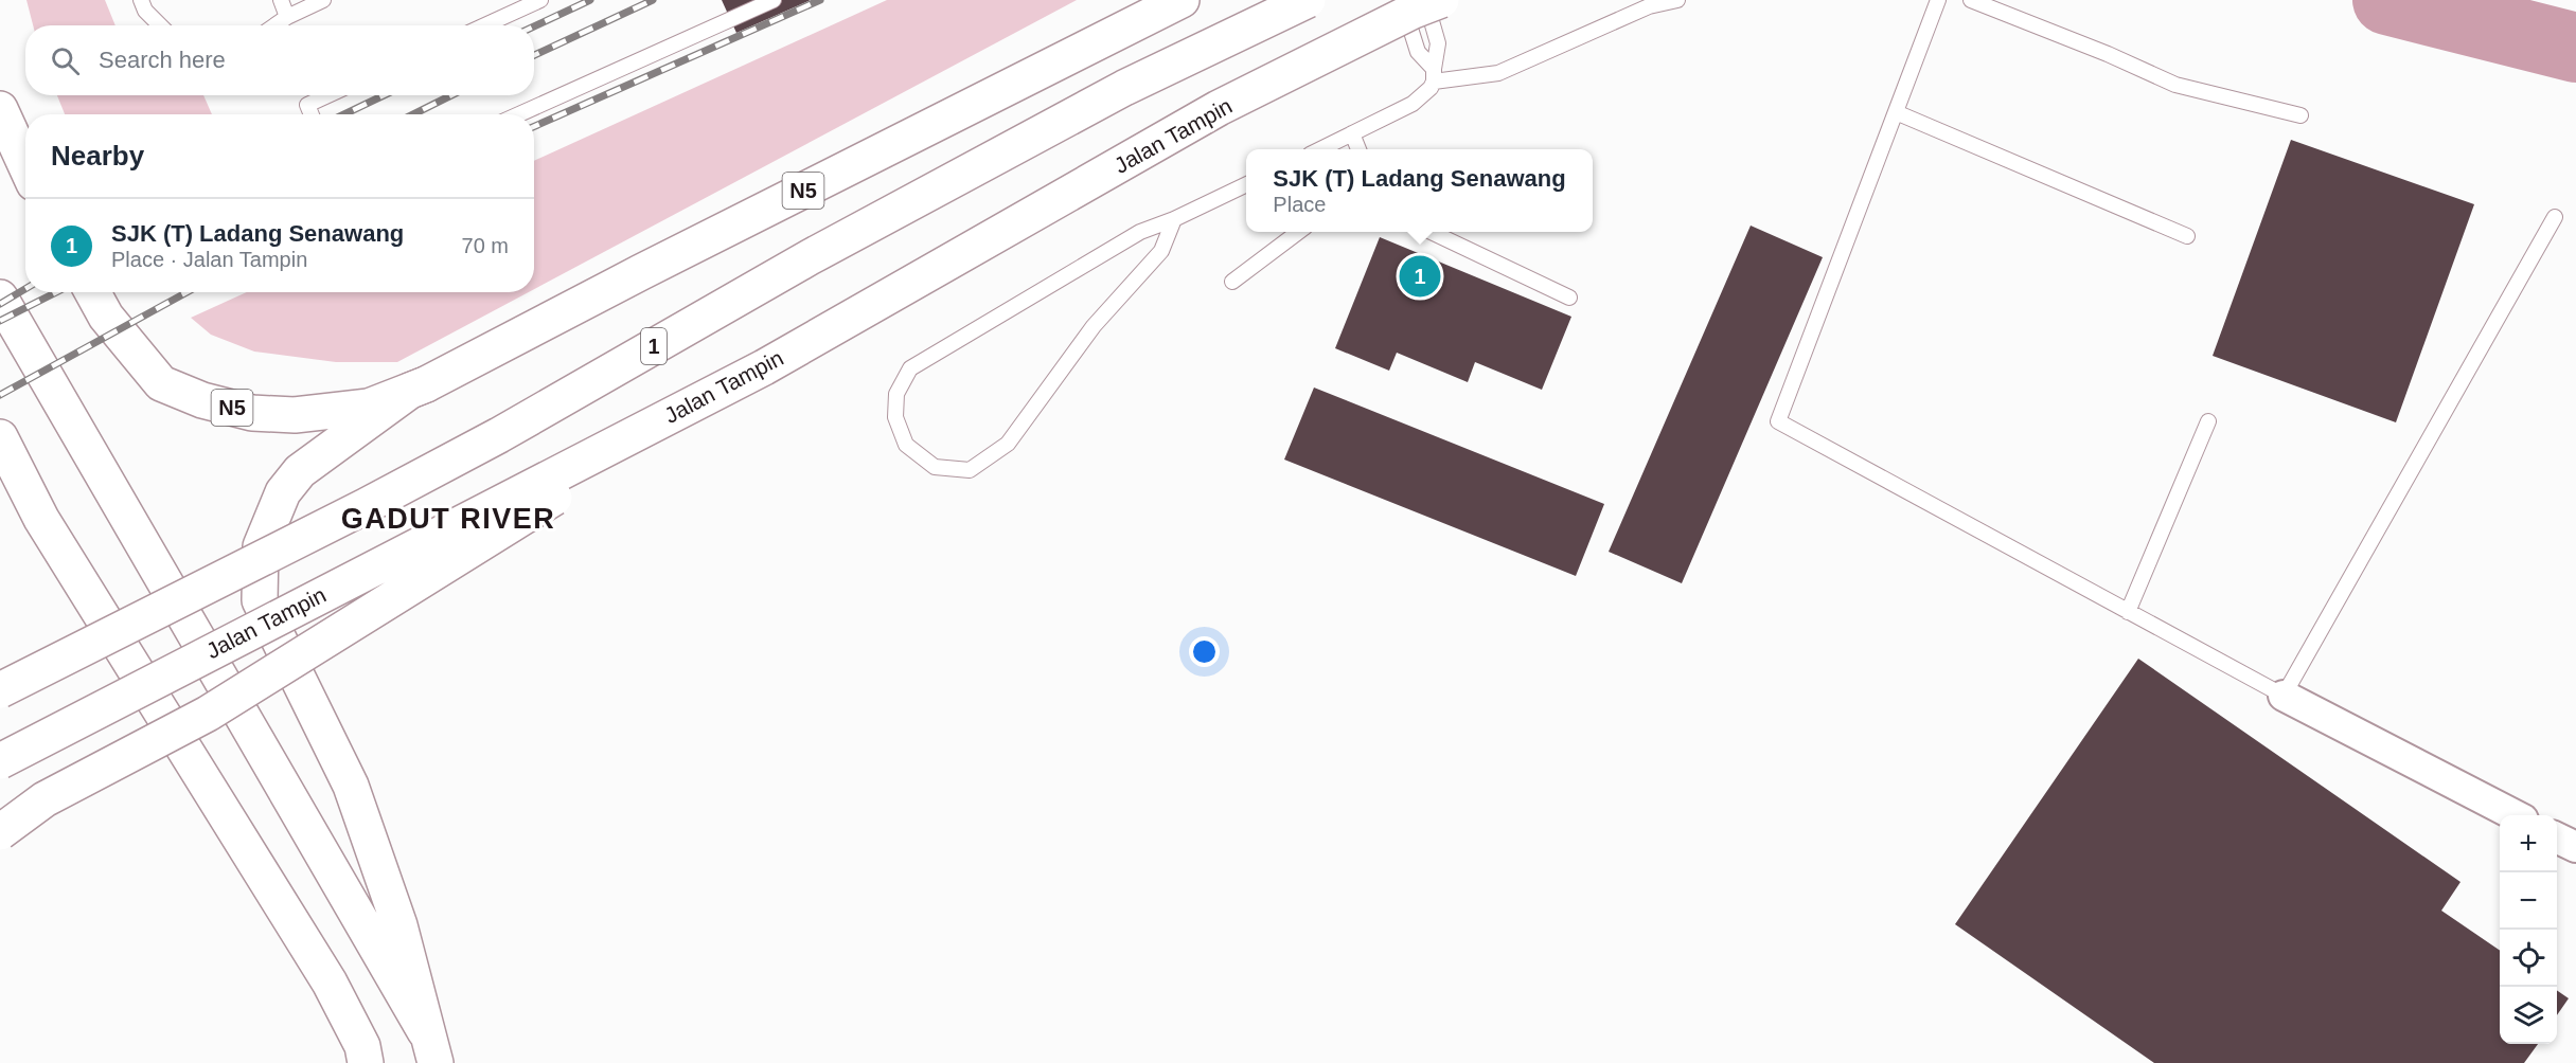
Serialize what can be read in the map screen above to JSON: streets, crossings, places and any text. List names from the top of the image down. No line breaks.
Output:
{"streets":{"main road":["Jalan Tampin","N5","1"]},"districts":["GADUT RIVER"],"page":{"search":"Search here","heading":"Nearby","popup":["SJK (T) Ladang Senawang","Place"],"list":[{"mark":"1","name":"SJK (T) Ladang Senawang","note":"Place · Jalan Tampin","value":"70 m"}],"pins":"1","map_buttons":["+","−"]}}
